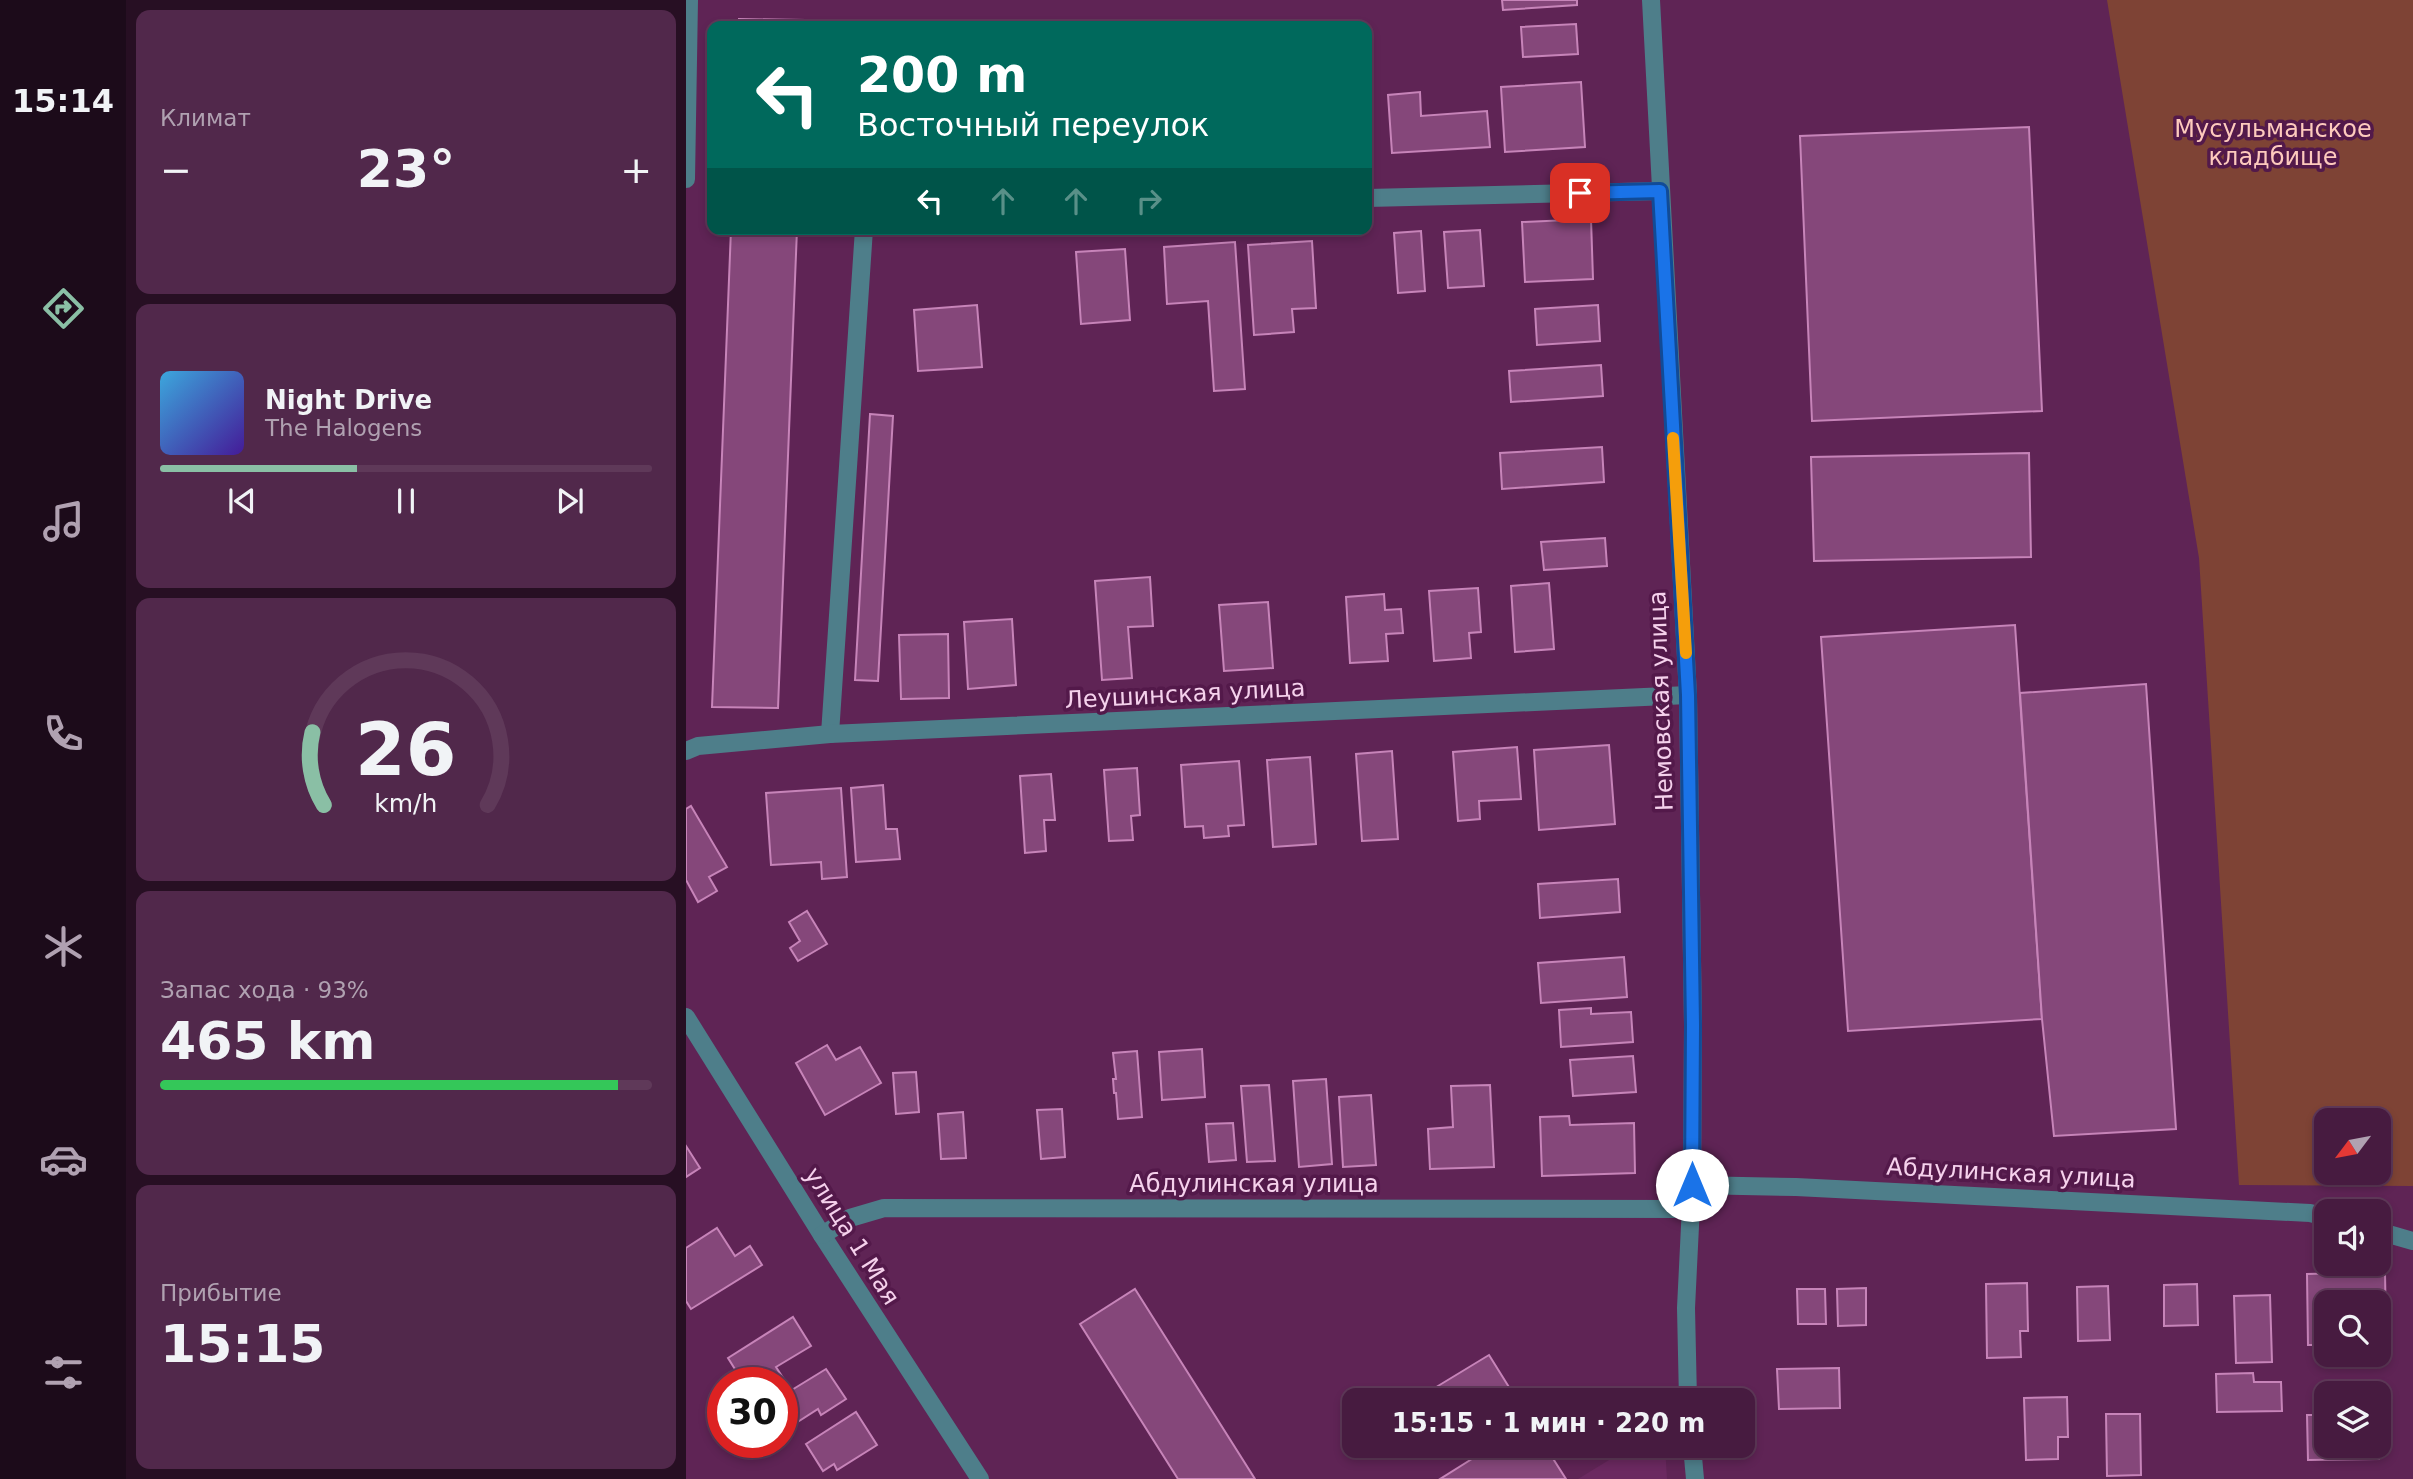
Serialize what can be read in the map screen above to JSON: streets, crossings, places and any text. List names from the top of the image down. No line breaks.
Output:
{"streets":{"street":["Леушинская улица","Немовская улица","Абдулинская улица","улица 1 Мая"]},"crossings":[["Леушинская улица","Немовская улица"],["Немовская улица","Абдулинская улица"],["Абдулинская улица","улица 1 Мая"]],"parks":["Мусульманское кладбище"],"north":"bottom left","page":{"tabs":"15:14","tile":["Климат",["Запас хода · 93%","465 km"],["Прибытие","15:15"]],"turn":["200 m","Восточный переулок"],"heat":["−","23°","+"],"song":["Night Drive","The Halogens"],"limit":"30","trip":"15:15 · 1 мин · 220 m","gauge":["26","km/h"]}}
